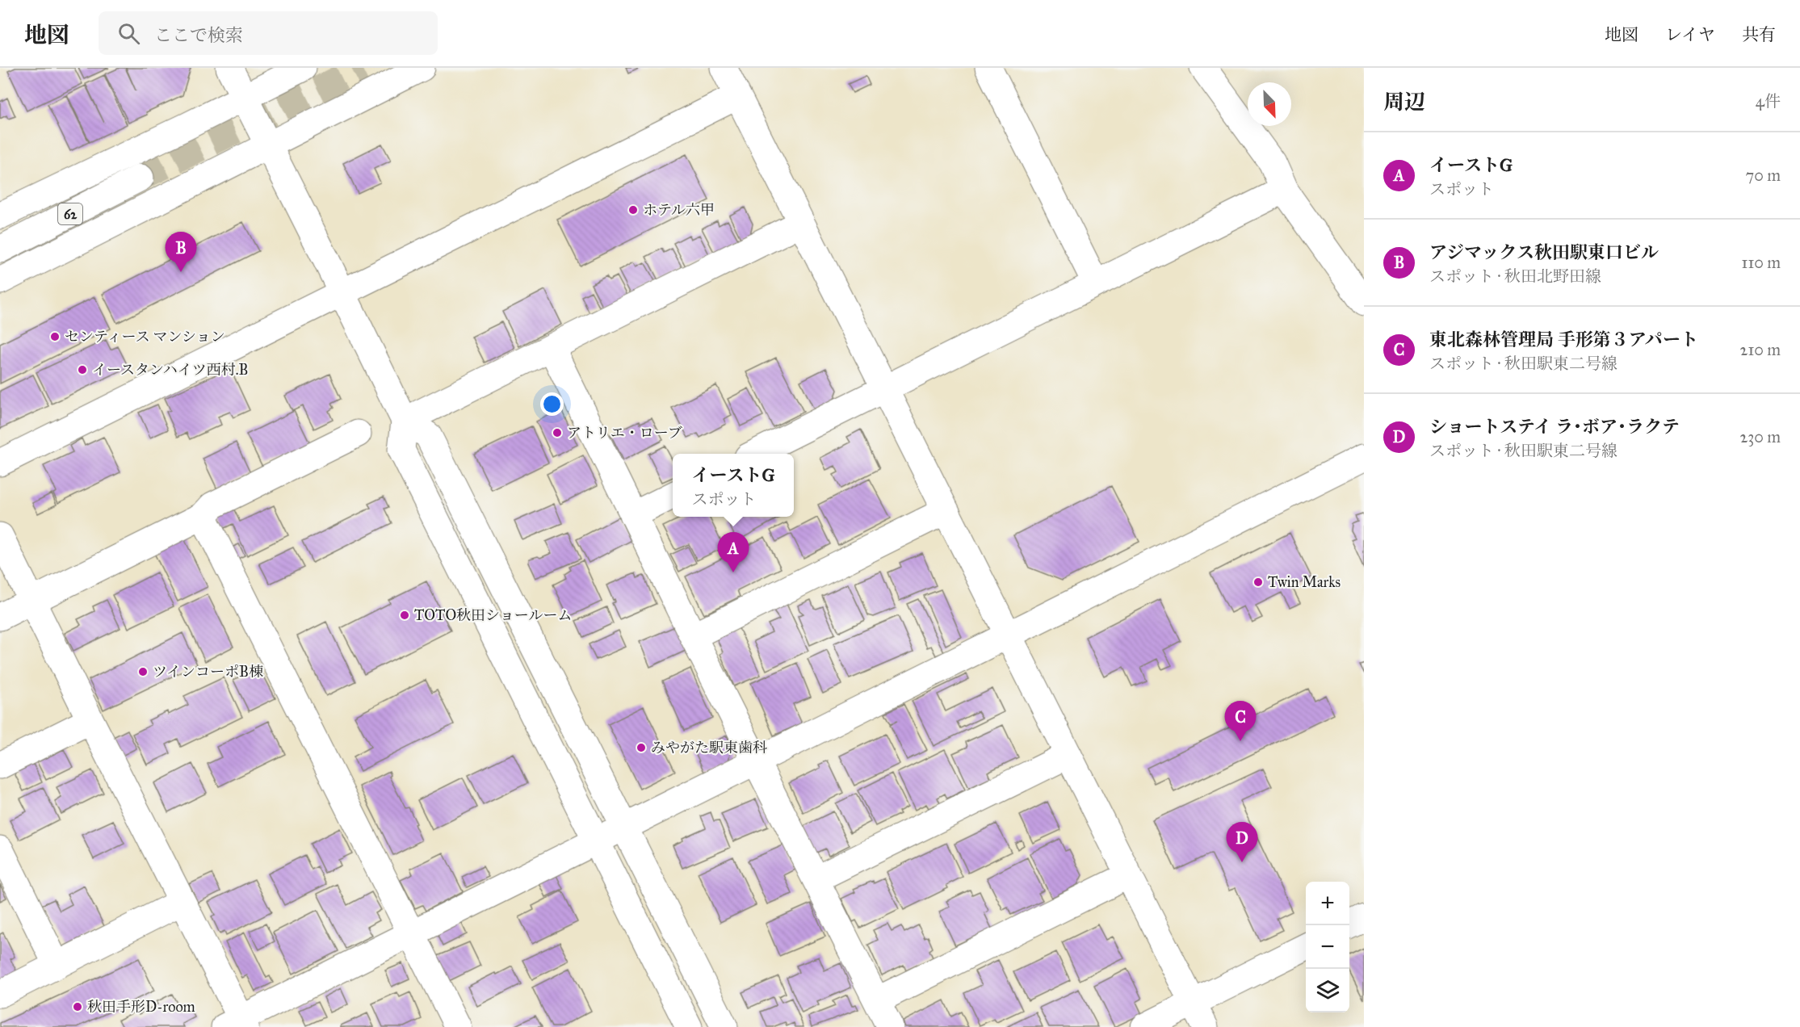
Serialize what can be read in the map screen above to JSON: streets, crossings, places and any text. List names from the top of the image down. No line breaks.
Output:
{"streets":{"main road":["62"]},"places":["ホテル六甲","センティース マンション","イースタンハイツ西村.B","アトリエ・ローブ","Twin Marks","TOTO秋田ショールーム","ツインコーポB棟","みやがた駅東歯科","秋田手形D-room"],"north":"bottom right","page":{"header":"地図","search":"ここで検索","nav":["地図","レイヤ","共有"],"heading":["周辺","4件"],"list":[{"mark":"A","name":"イーストG","note":"スポット","value":"70 m"},{"mark":"B","name":"アジマックス秋田駅東口ビル","note":"スポット · 秋田北野田線","value":"110 m"},{"mark":"C","name":"東北森林管理局 手形第３アパート","note":"スポット · 秋田駅東二号線","value":"210 m"},{"mark":"D","name":"ショートステイ ラ･ボア･ラクテ","note":"スポット · 秋田駅東二号線","value":"230 m"}],"pins":["B","A","C","D"],"popup":["イーストG","スポット"],"map_buttons":["+","−"]}}
